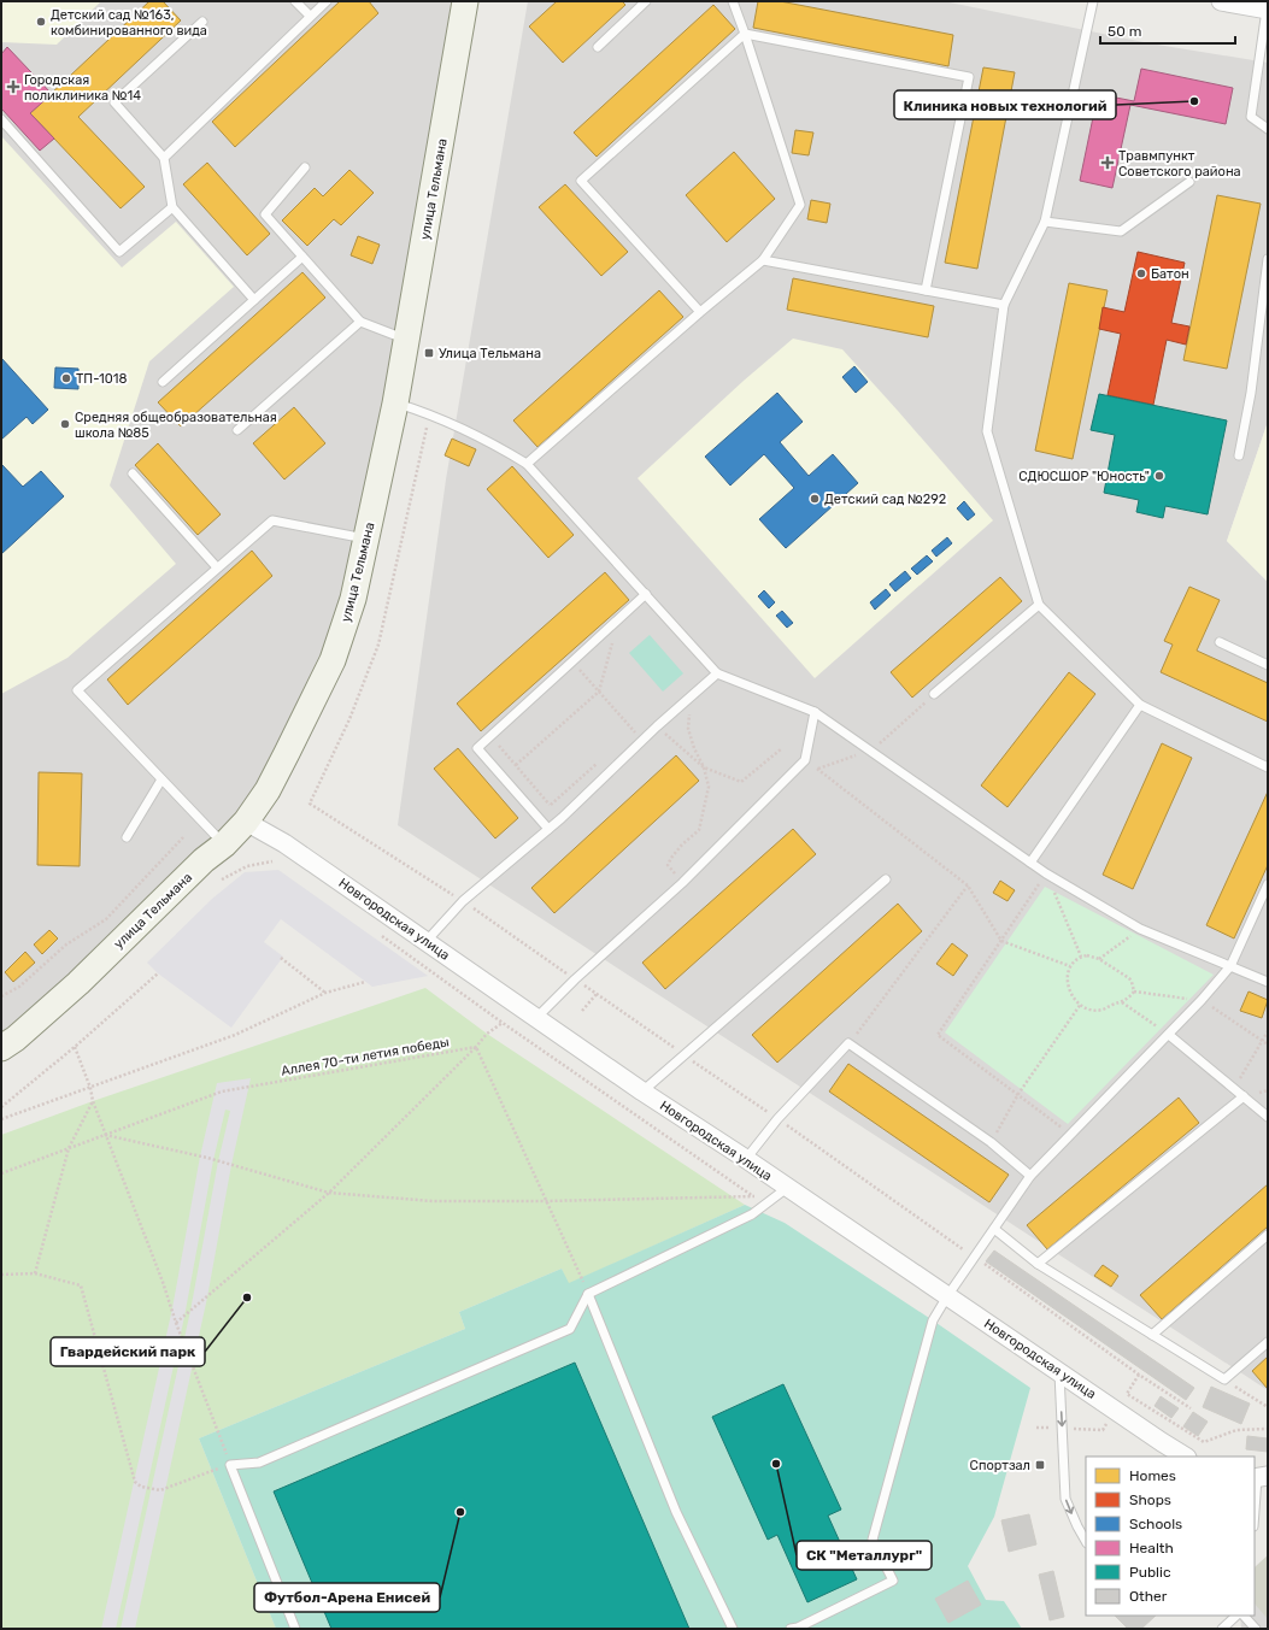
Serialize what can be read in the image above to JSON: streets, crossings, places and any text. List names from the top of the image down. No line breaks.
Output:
{"streets":{"main road":["улица Тельмана"],"street":["Новгородская улица"],"path":["Аллея 70-ти летия победы"]},"crossings":[["улица Тельмана","Новгородская улица"]],"places":{"other":["Детский сад №163, комбинированного вида","Клиника новых технологий","Батон","ТП-1018","Средняя общеобразовательная школа №85","СДЮСШОР \"Юность\"","Детский сад №292","Гвардейский парк","СК \"Металлург\"","Футбол-Арена Енисей"],"health":["Городская поликлиника №14","Травмпункт Советского района"],"transit":["Улица Тельмана","Спортзал"]},"legend":["Homes","Shops","Schools","Health","Public","Other"],"scale_bar":"50 m"}
